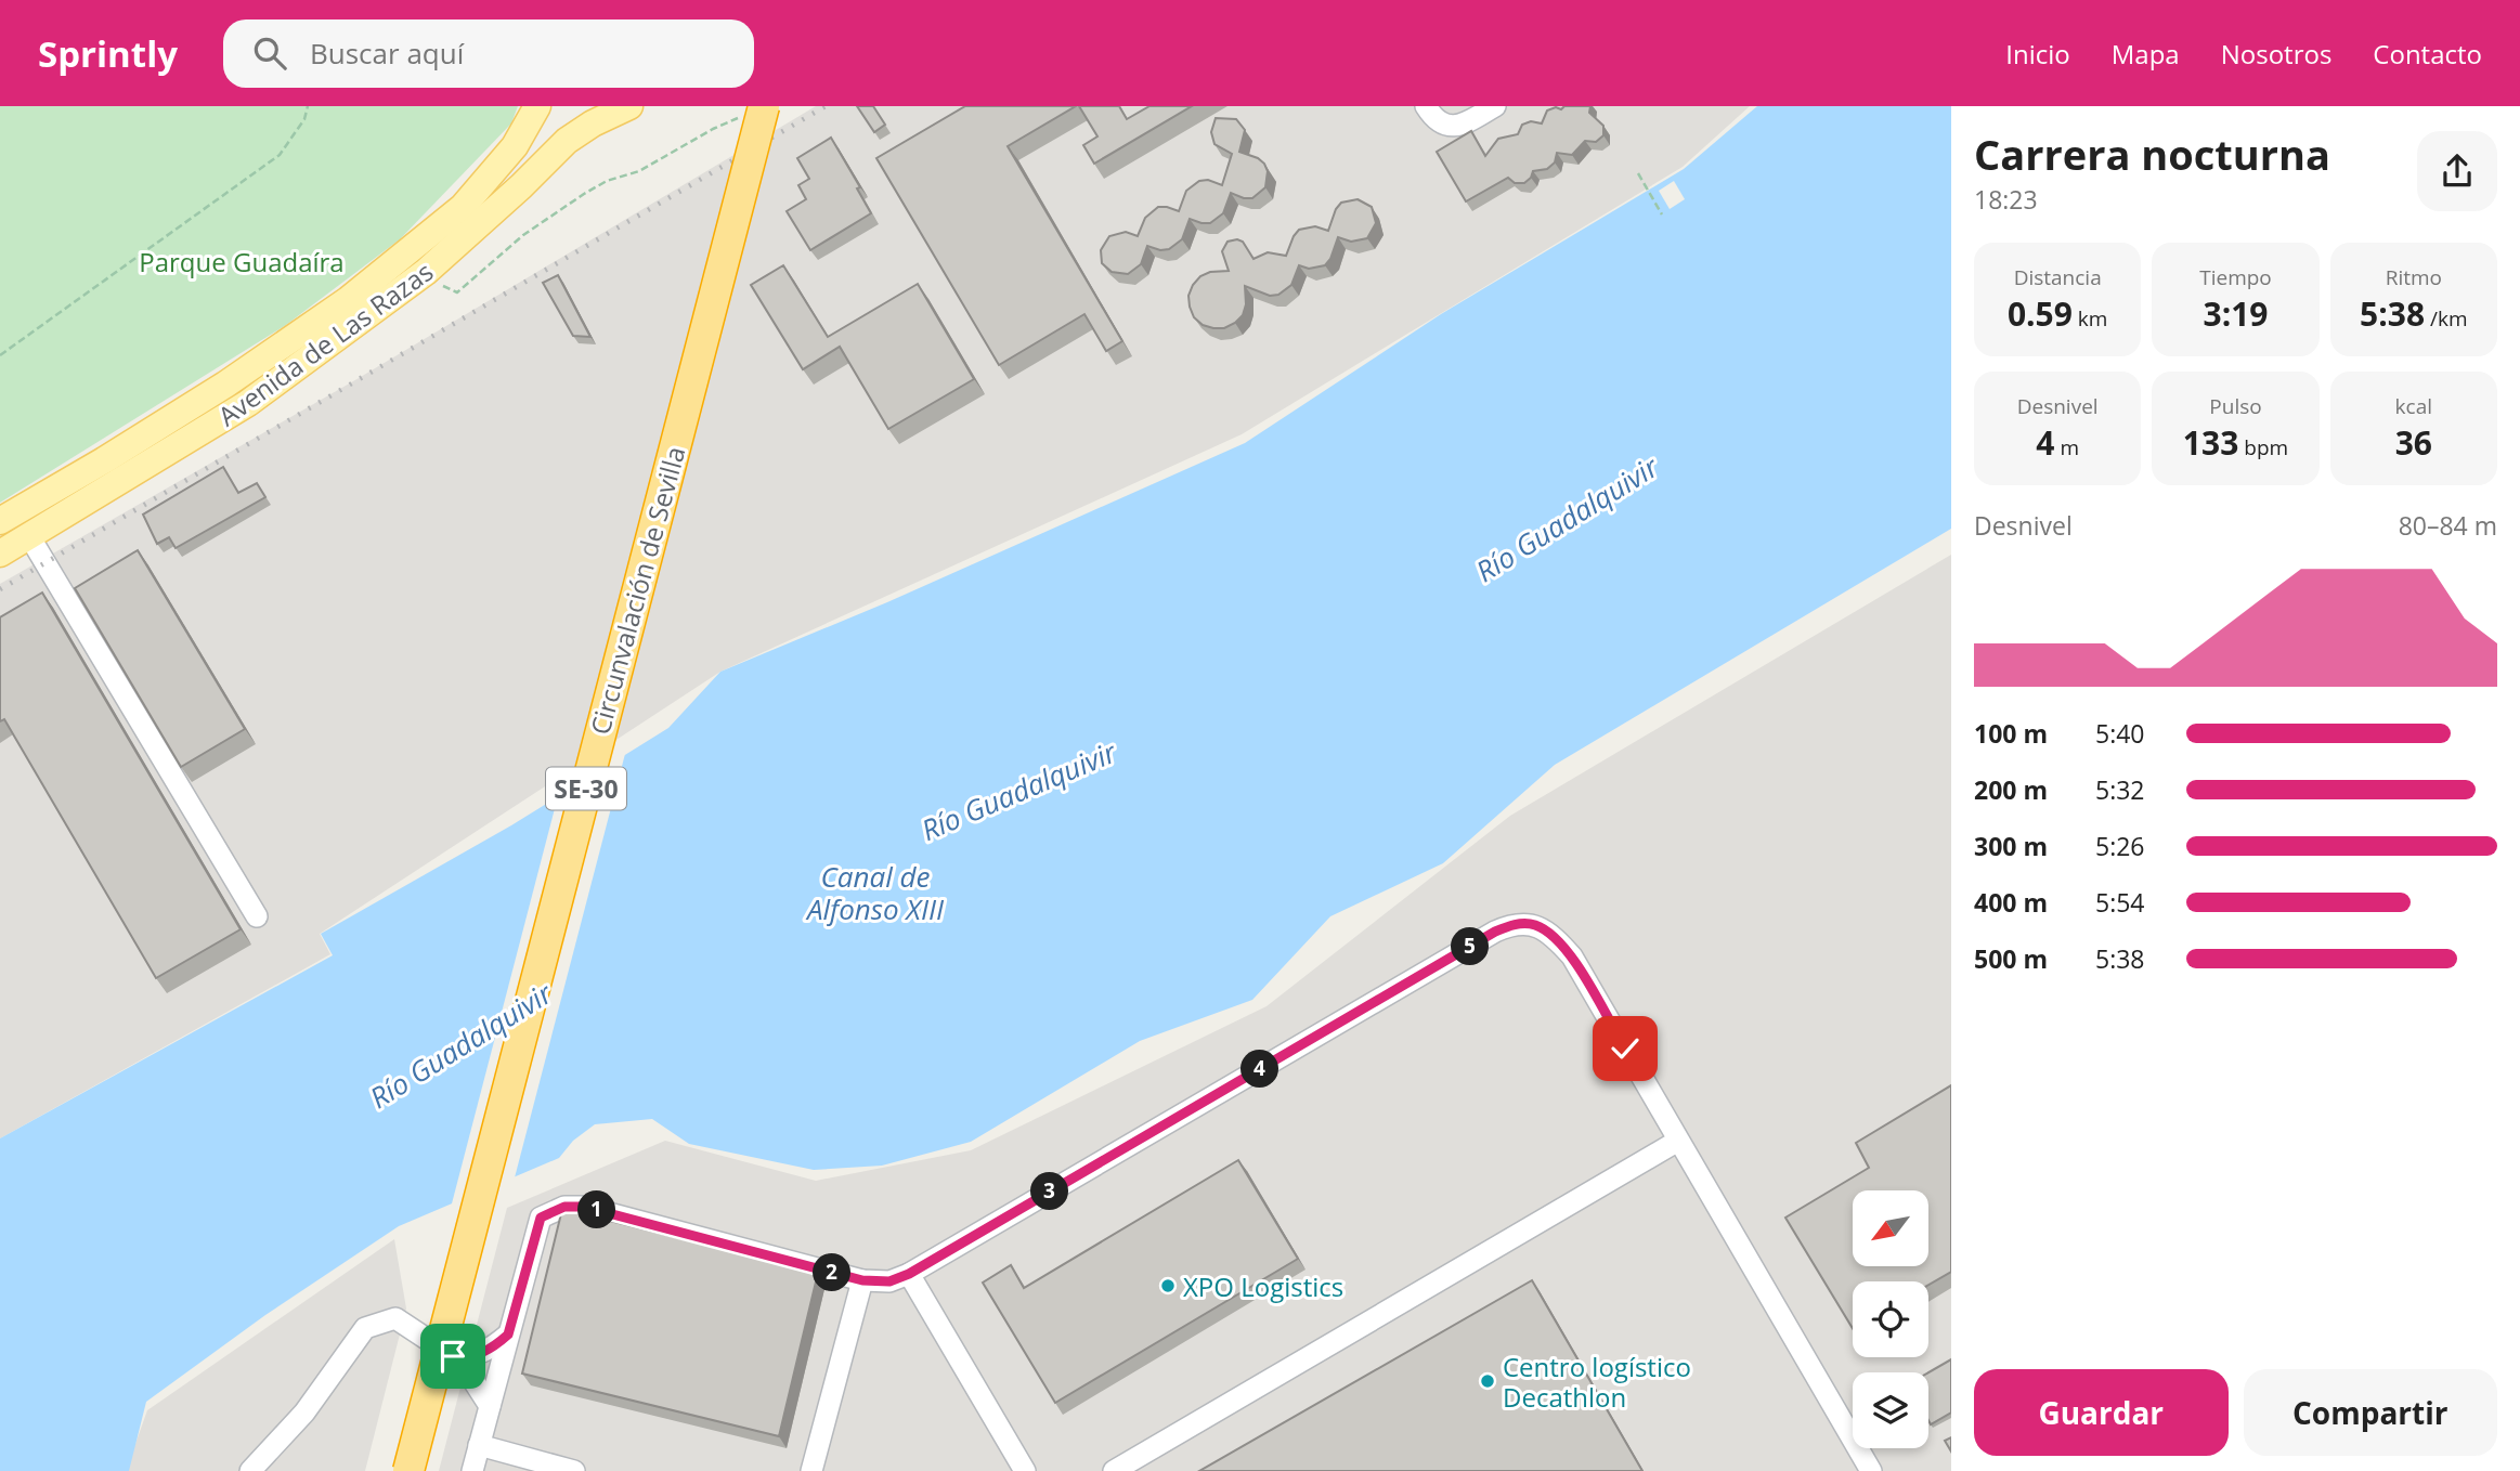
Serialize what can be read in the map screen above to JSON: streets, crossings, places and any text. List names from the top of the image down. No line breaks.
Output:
{"streets":{"highway":["Circunvalación de Sevilla","SE-30"],"main road":["Avenida de Las Razas"]},"water":["Río Guadalquivir","Canal de Alfonso XIII"],"parks":["Parque Guadaíra"],"places":["XPO Logistics","Centro logístico Decathlon"],"north":"bottom left","page":{"header":"Sprintly","search":"Buscar aquí","nav":["Inicio","Mapa","Nosotros","Contacto"],"heading":["Carrera nocturna","18:23"],"stats":[["Distancia","0.59 km"],["Tiempo","3:19"],["Ritmo","5:38 /km"],["Desnivel","4 m"],["Pulso","133 bpm"],["kcal","36"]],"chart":["Desnivel","80–84 m"],"list":[{"name":"100 m","note":"5:40"},{"name":"200 m","note":"5:32"},{"name":"300 m","note":"5:26"},{"name":"400 m","note":"5:54"},{"name":"500 m","note":"5:38"}],"pins":["5","4","3","1","2"],"buttons":["Guardar","Compartir"]}}
